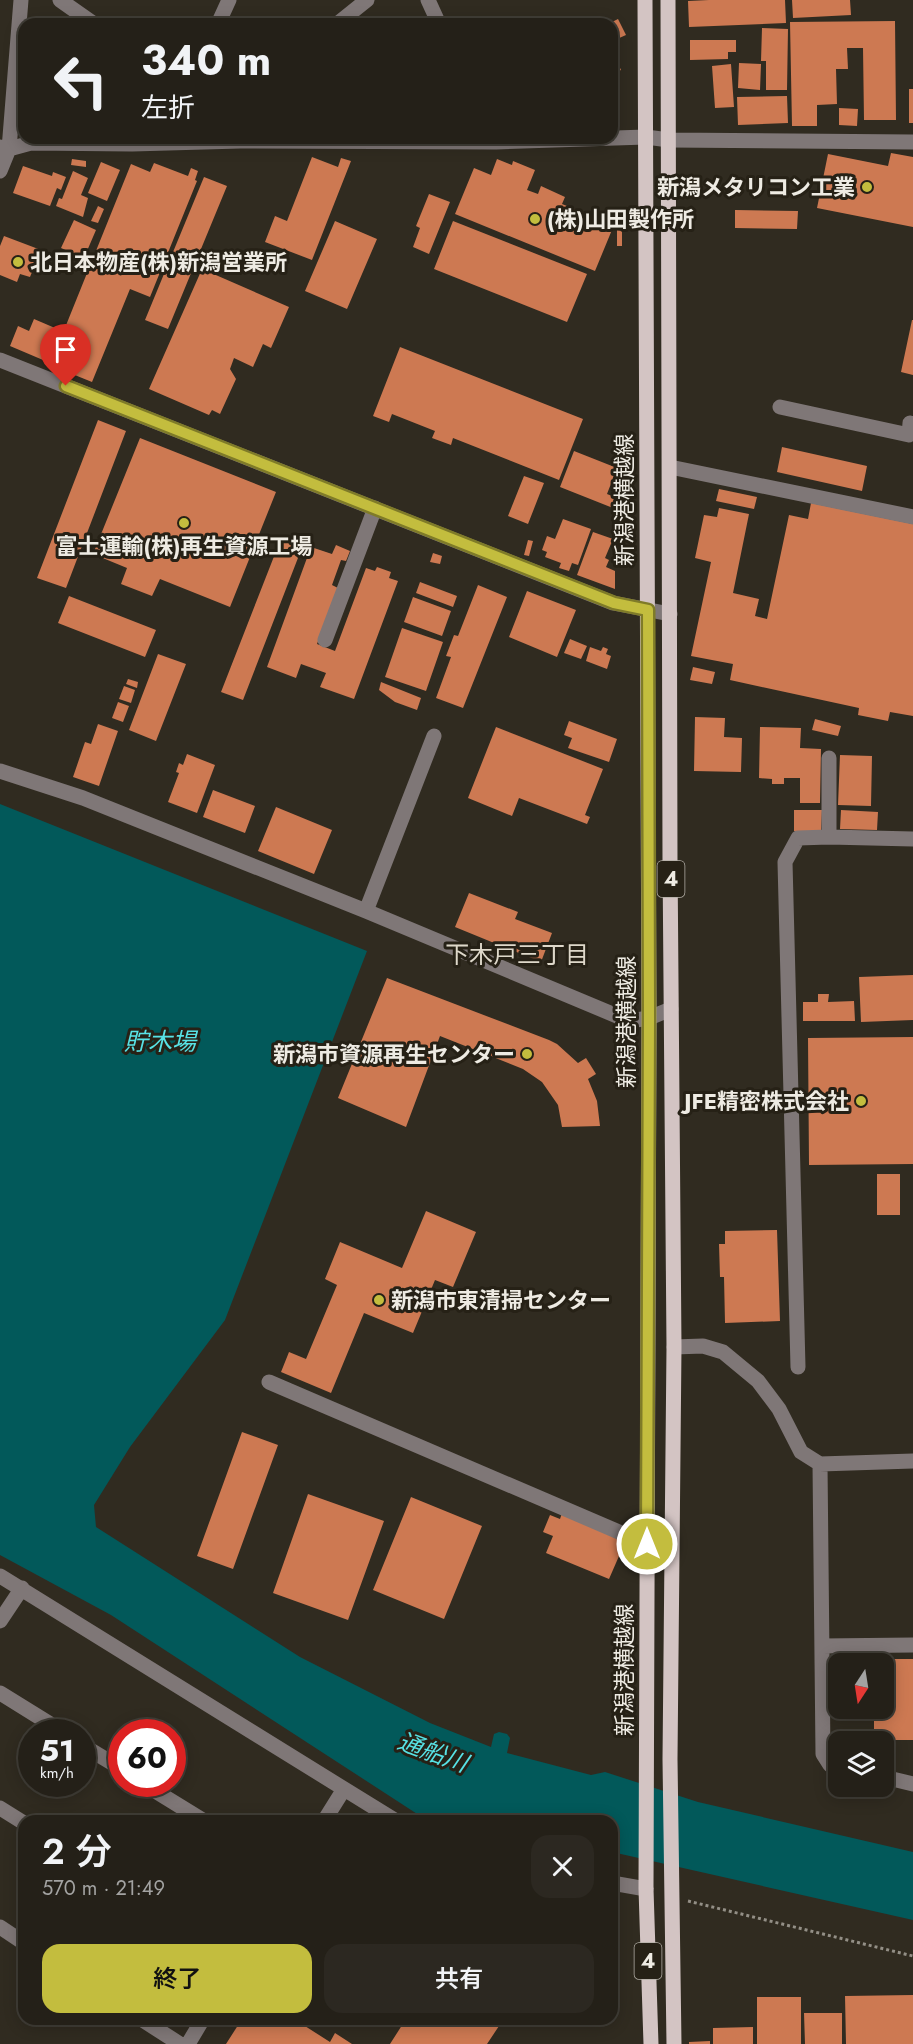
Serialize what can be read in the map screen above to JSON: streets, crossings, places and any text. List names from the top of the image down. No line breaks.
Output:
{"streets":{"main road":["新潟港横越線","4"]},"districts":["下木戸三丁目"],"water":["貯木場","通船川"],"places":["新潟メタリコン工業","(株)山田製作所","北日本物産(株)新潟営業所","富士運輸(株)再生資源工場","新潟市資源再生センター","JFE精密株式会社","新潟市東清掃センター"],"north":"bottom","page":{"turn":["340 m","左折"],"speed":"51 km/h","limit":"60","heading":["2 分","570 m · 21:49"],"buttons":["終了","共有"]}}
